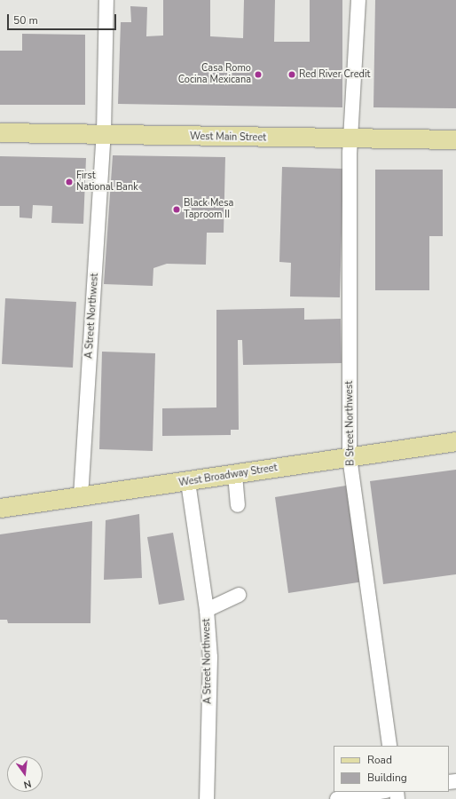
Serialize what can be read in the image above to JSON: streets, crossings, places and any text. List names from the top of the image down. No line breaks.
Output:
{"streets":{"main road":["West Main Street","West Broadway Street"],"street":["A Street Northwest","B Street Northwest"]},"crossings":[["West Main Street","A Street Northwest"],["West Main Street","B Street Northwest"],["A Street Northwest","West Broadway Street"],["B Street Northwest","West Broadway Street"]],"places":["Casa Romo Cocina Mexicana","Red River Credit","First National Bank","Black Mesa Taproom II"],"legend":["Road","Building"],"scale_bar":"50 m","north":"bottom"}
